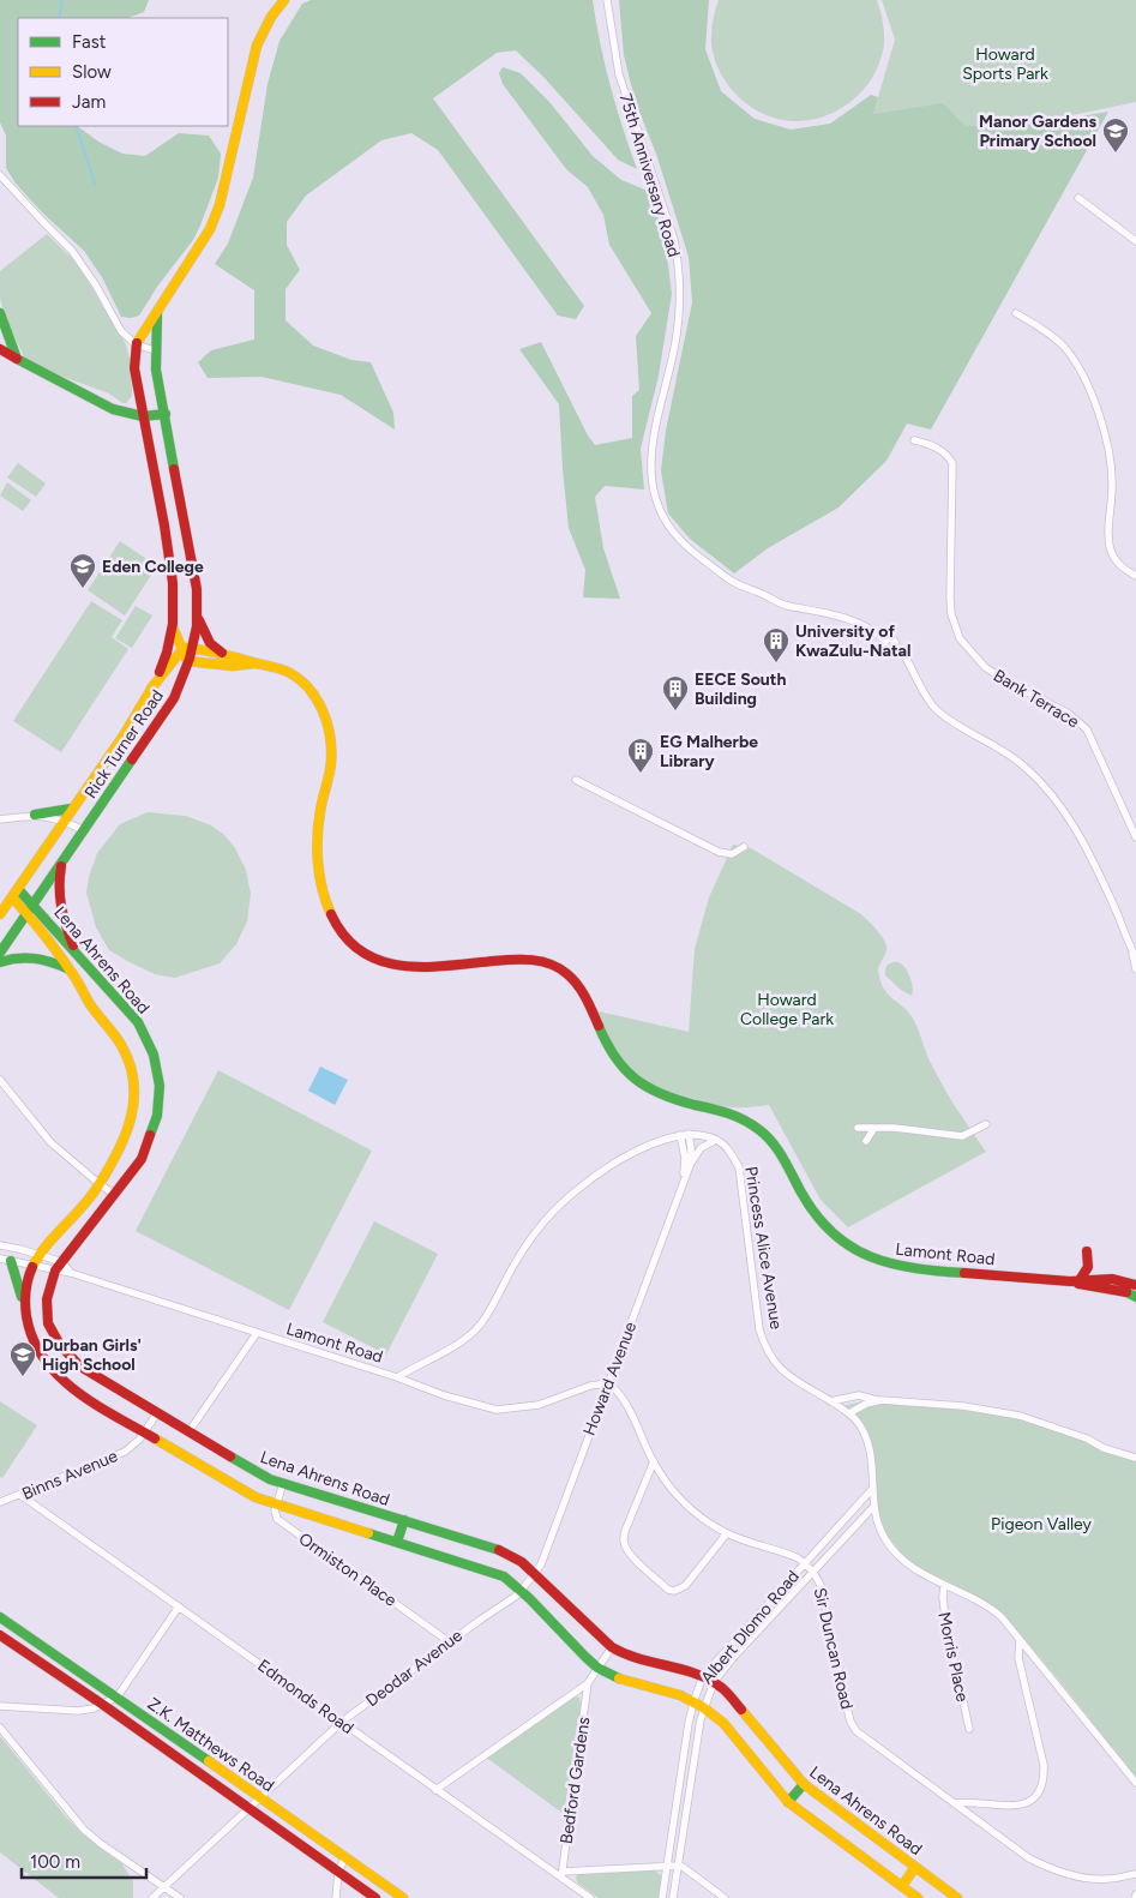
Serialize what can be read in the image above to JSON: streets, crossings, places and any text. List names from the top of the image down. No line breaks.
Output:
{"streets":{"main road":["Rick Turner Road","Lena Ahrens Road","Lamont Road","Z.K. Matthews Road"],"street":["75th Anniversary Road","Bank Terrace","Princess Alice Avenue","Howard Avenue","Binns Avenue","Ormiston Place","Albert Dlomo Road","Sir Duncan Road","Morris Place","Deodar Avenue","Edmonds Road","Bedford Gardens"]},"crossings":[["Rick Turner Road","Lena Ahrens Road"],["Lena Ahrens Road","Lamont Road"],["Lena Ahrens Road","Howard Avenue"],["Lena Ahrens Road","Binns Avenue"],["Lena Ahrens Road","Ormiston Place"],["Lena Ahrens Road","Albert Dlomo Road"],["Lena Ahrens Road","Deodar Avenue"],["Lena Ahrens Road","Bedford Gardens"],["Princess Alice Avenue","Howard Avenue"],["Princess Alice Avenue","Albert Dlomo Road"],["Princess Alice Avenue","Morris Place"],["Lamont Road","Howard Avenue"],["Howard Avenue","Sir Duncan Road"],["Howard Avenue","Deodar Avenue"],["Binns Avenue","Edmonds Road"],["Ormiston Place","Deodar Avenue"],["Albert Dlomo Road","Sir Duncan Road"],["Deodar Avenue","Edmonds Road"],["Deodar Avenue","Z.K. Matthews Road"],["Edmonds Road","Bedford Gardens"]],"parks":["Howard Sports Park","Howard College Park","Pigeon Valley"],"places":{"school or university":["Manor Gardens Primary School","Eden College","Durban Girls' High School"],"building":["University of KwaZulu-Natal","EECE South Building","EG Malherbe Library"]},"legend":["Fast","Slow","Jam"],"scale_bar":"100 m"}
